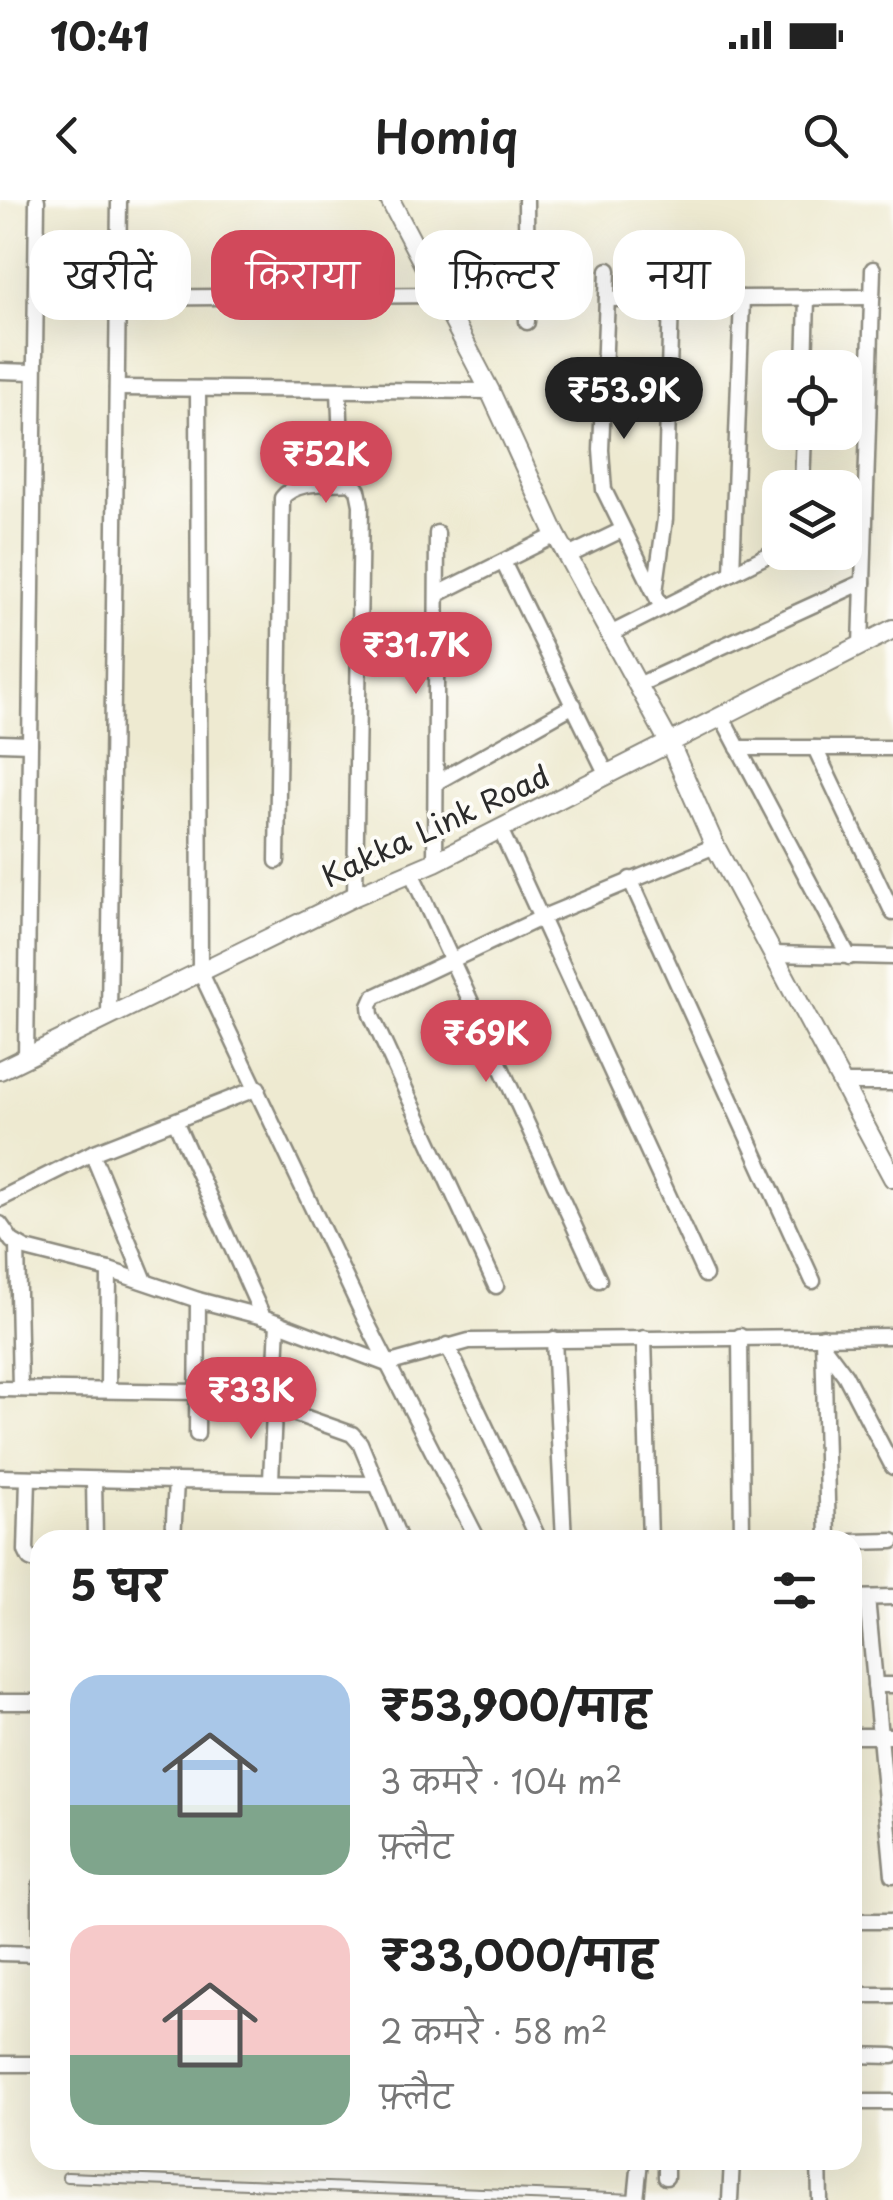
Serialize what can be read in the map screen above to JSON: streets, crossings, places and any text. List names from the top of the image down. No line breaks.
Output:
{"streets":{"street":["Kakka Link Road"]},"page":{"status":"10:41","header":"Homiq","chip":["खरीदें","किराया","फ़िल्टर","नया"],"price":["₹53.9K","₹52K","₹31.7K","₹69K","₹33K"],"heading":"5 घर","list":[{"name":"₹53,900/माह","note":"3 कमरे · 104 m² · फ़्लैट"},{"name":"₹33,000/माह","note":"2 कमरे · 58 m² · फ़्लैट"}]}}
